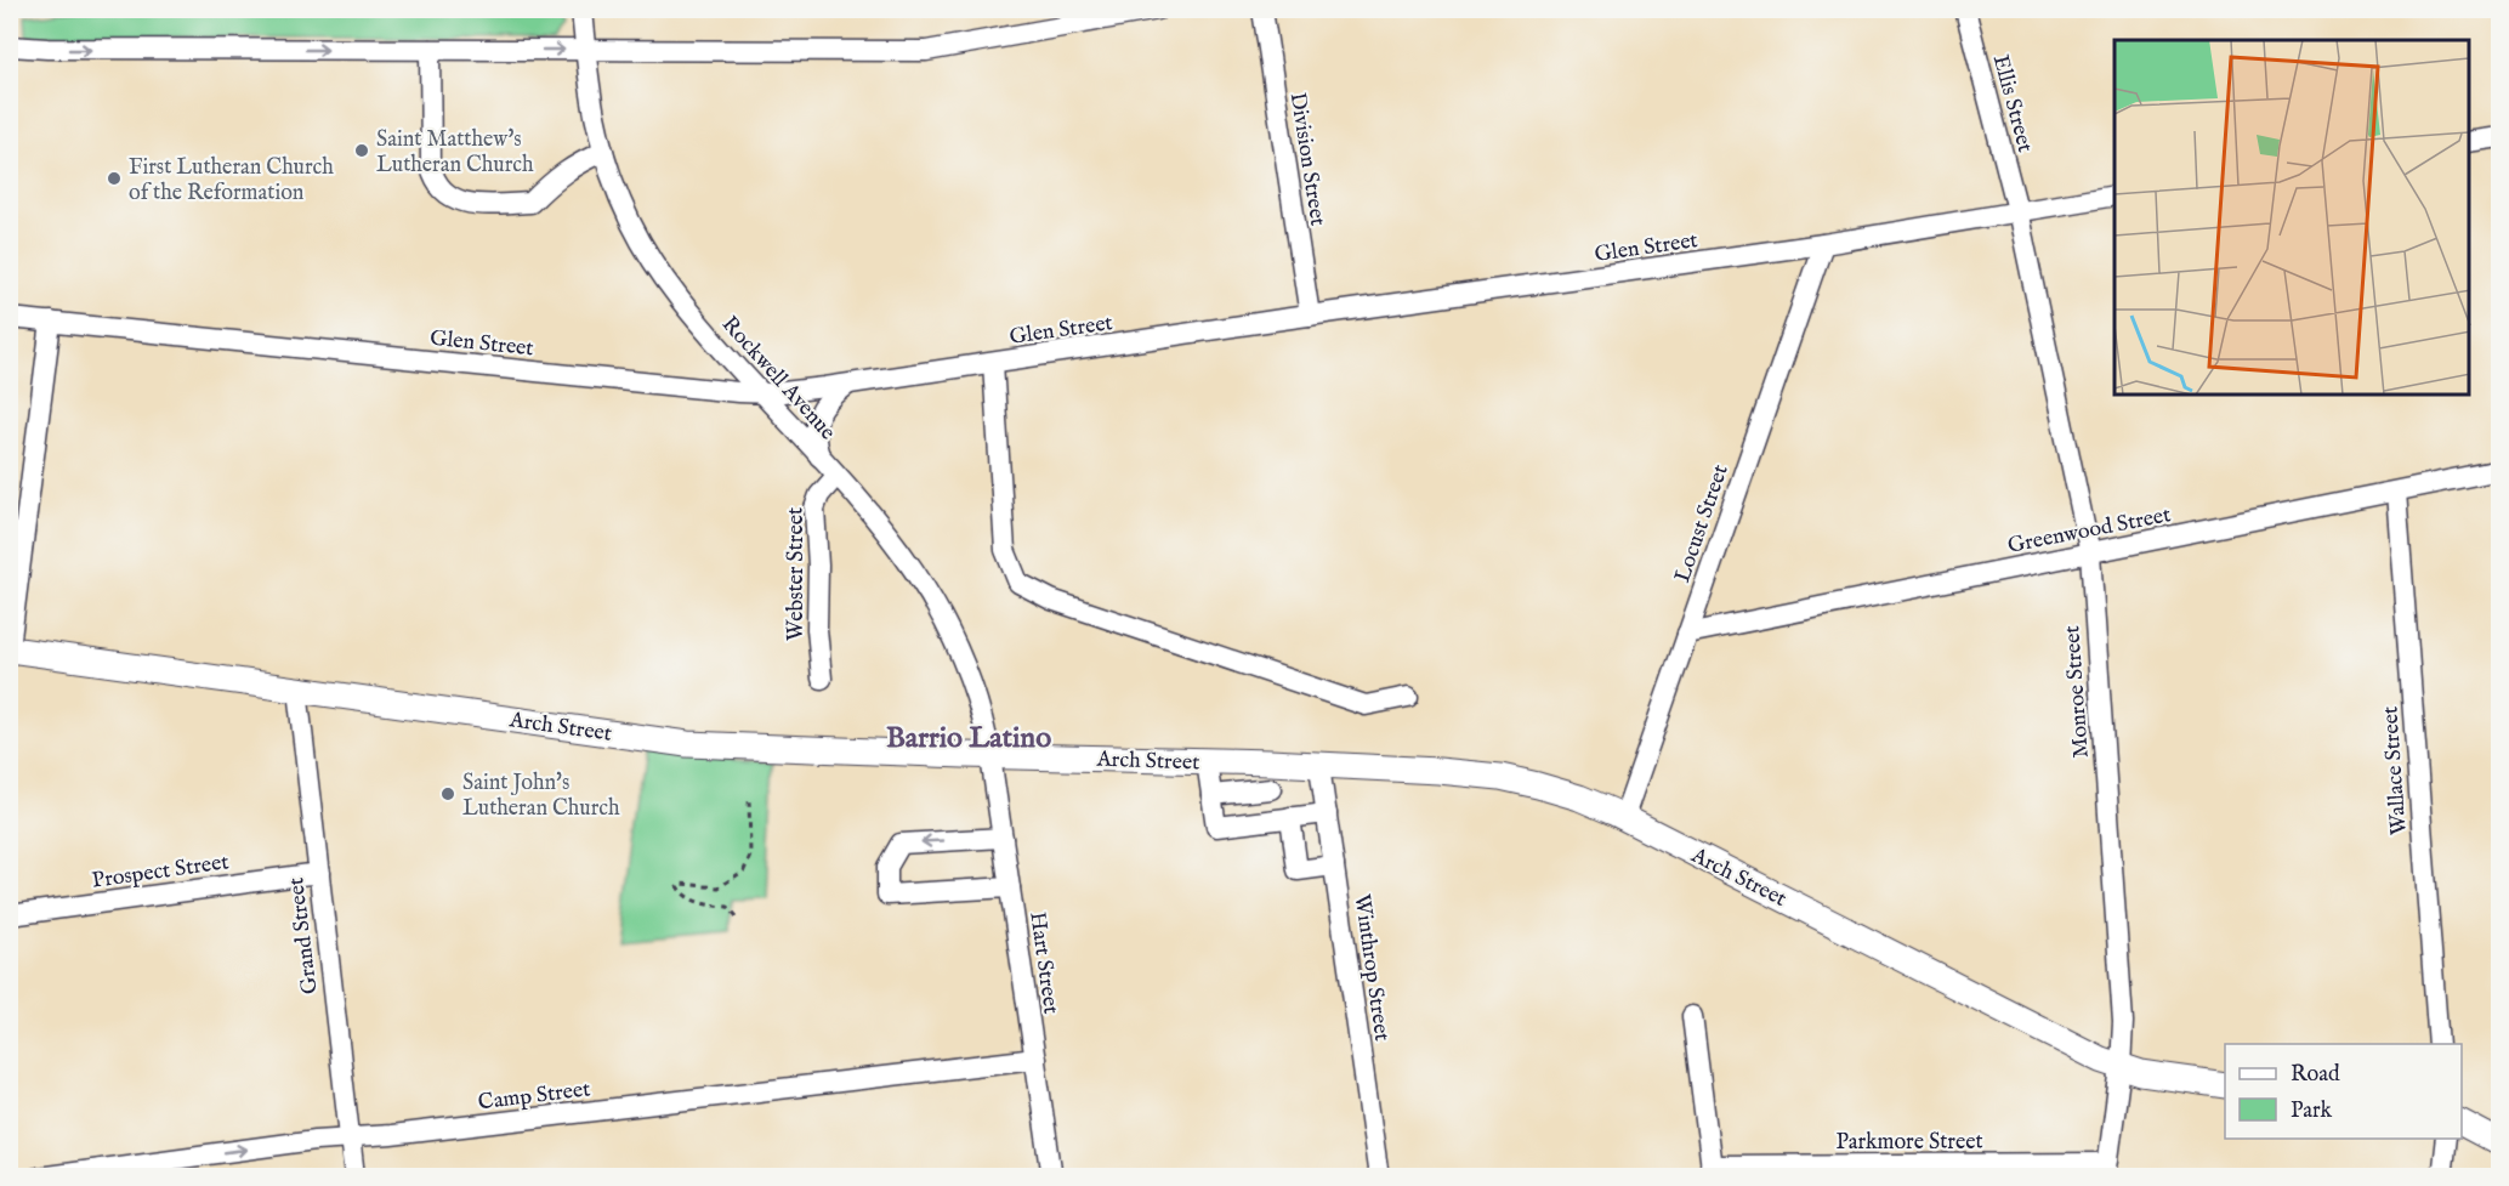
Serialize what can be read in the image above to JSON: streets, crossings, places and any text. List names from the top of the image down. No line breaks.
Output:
{"streets":{"main road":["Arch Street"],"street":["Ellis Street","Division Street","Glen Street","Rockwell Avenue","Locust Street","Greenwood Street","Webster Street","Monroe Street","Wallace Street","Prospect Street","Grand Street","Hart Street","Winthrop Street","Camp Street","Parkmore Street"]},"crossings":[["Ellis Street","Glen Street"],["Ellis Street","Monroe Street"],["Division Street","Glen Street"],["Glen Street","Rockwell Avenue"],["Glen Street","Locust Street"],["Glen Street","Monroe Street"],["Rockwell Avenue","Webster Street"],["Rockwell Avenue","Arch Street"],["Rockwell Avenue","Hart Street"],["Locust Street","Greenwood Street"],["Locust Street","Arch Street"],["Greenwood Street","Monroe Street"],["Greenwood Street","Wallace Street"],["Monroe Street","Arch Street"],["Monroe Street","Parkmore Street"],["Arch Street","Grand Street"],["Arch Street","Hart Street"],["Arch Street","Winthrop Street"],["Prospect Street","Grand Street"],["Grand Street","Camp Street"],["Hart Street","Camp Street"]],"districts":["Barrio Latino"],"places":["Saint Matthew's Lutheran Church","First Lutheran Church of the Reformation","Saint John's Lutheran Church"],"legend":["Road","Park"]}
